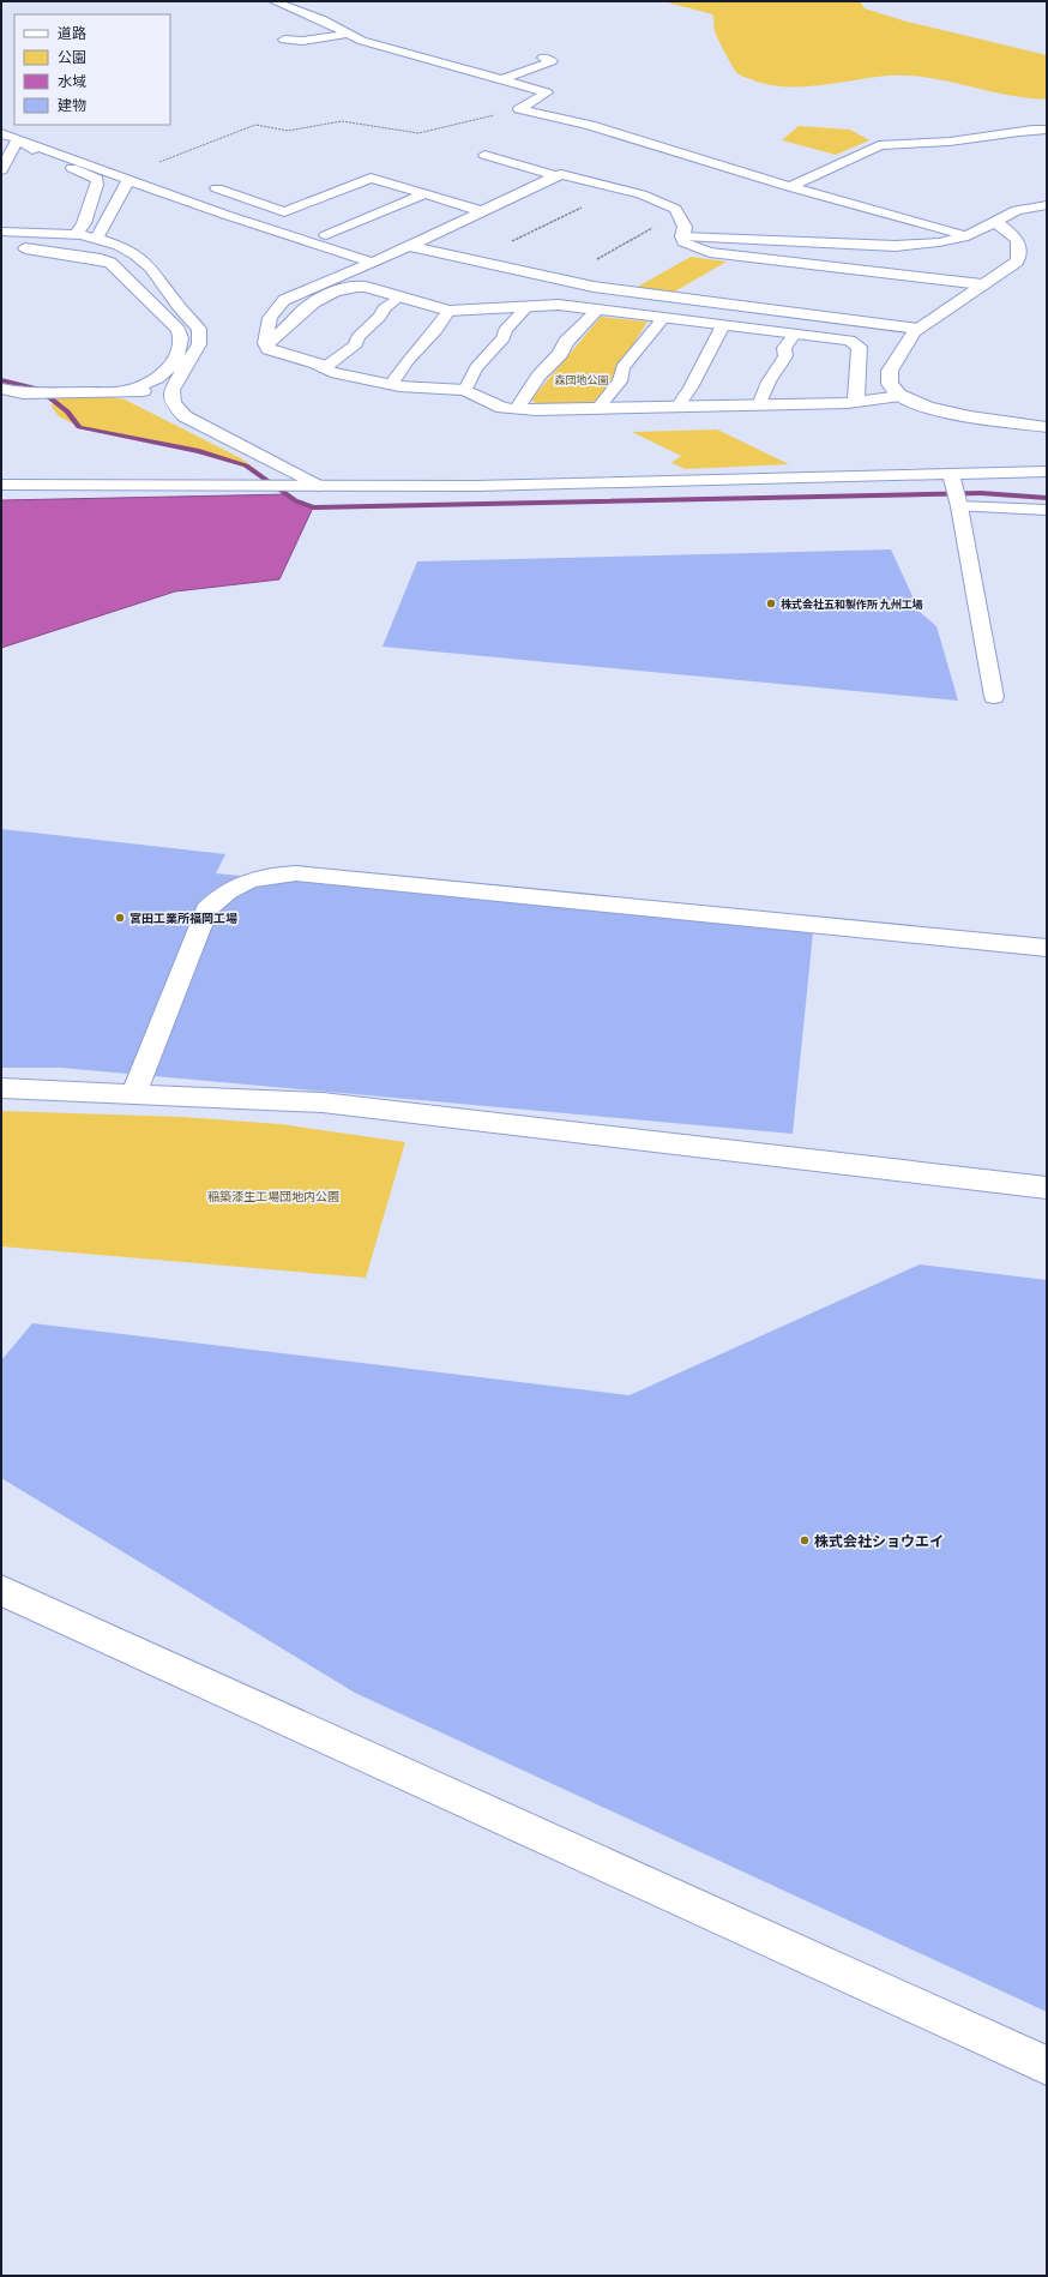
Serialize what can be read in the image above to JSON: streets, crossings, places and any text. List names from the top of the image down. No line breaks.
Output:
{"parks":["森団地公園","稲築漆生工場団地内公園"],"places":["株式会社五和製作所 九州工場","宮田工業所福岡工場","株式会社ショウエイ"],"legend":["道路","公園","水域","建物"]}
